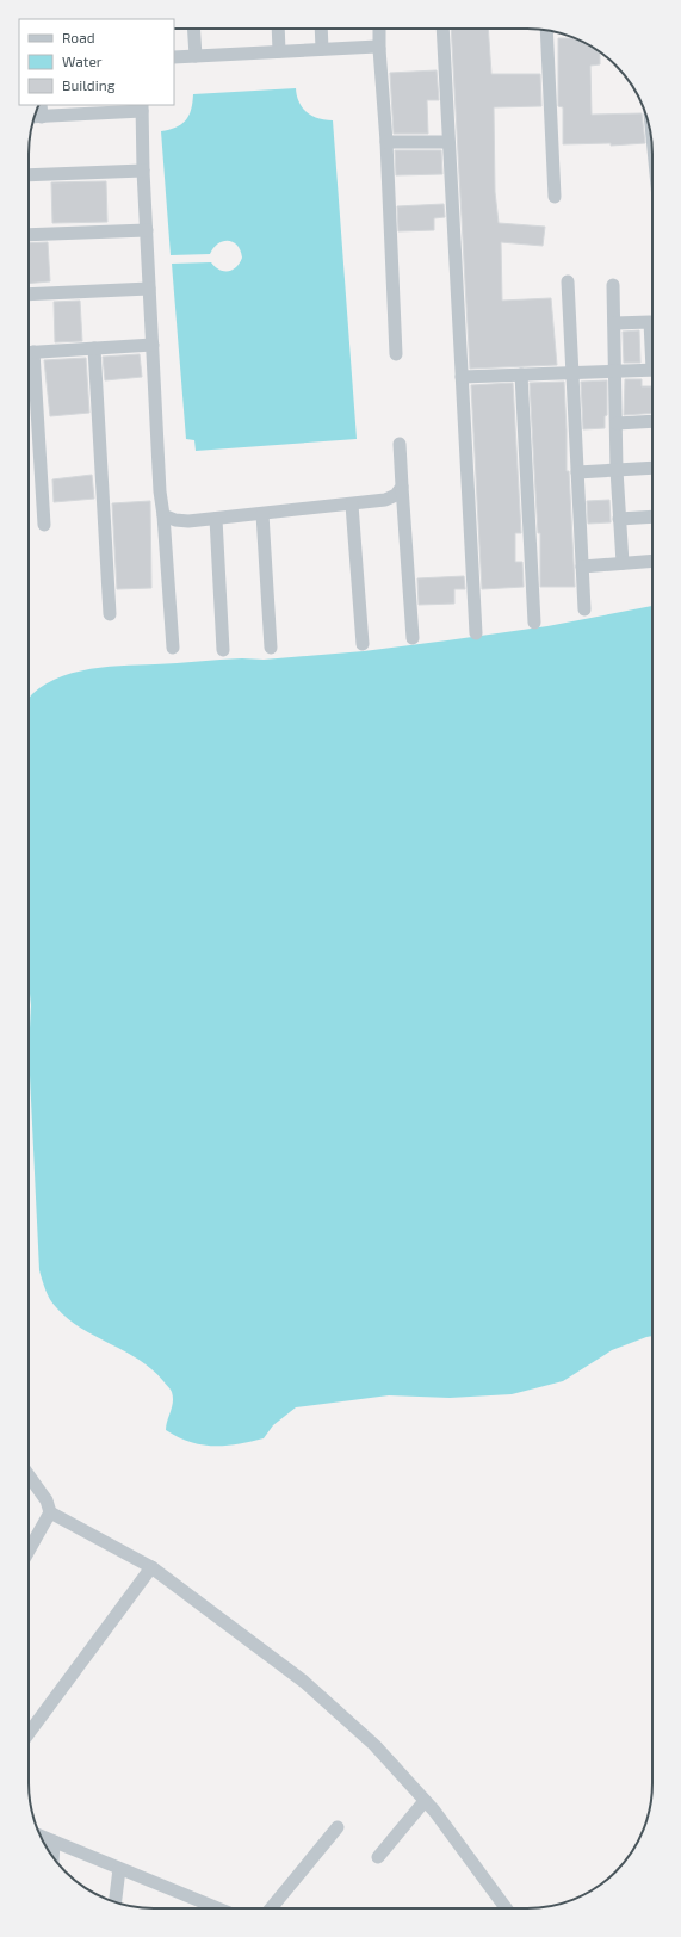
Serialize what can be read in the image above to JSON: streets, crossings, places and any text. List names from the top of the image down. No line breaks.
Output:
{"legend":["Road","Water","Building"]}
